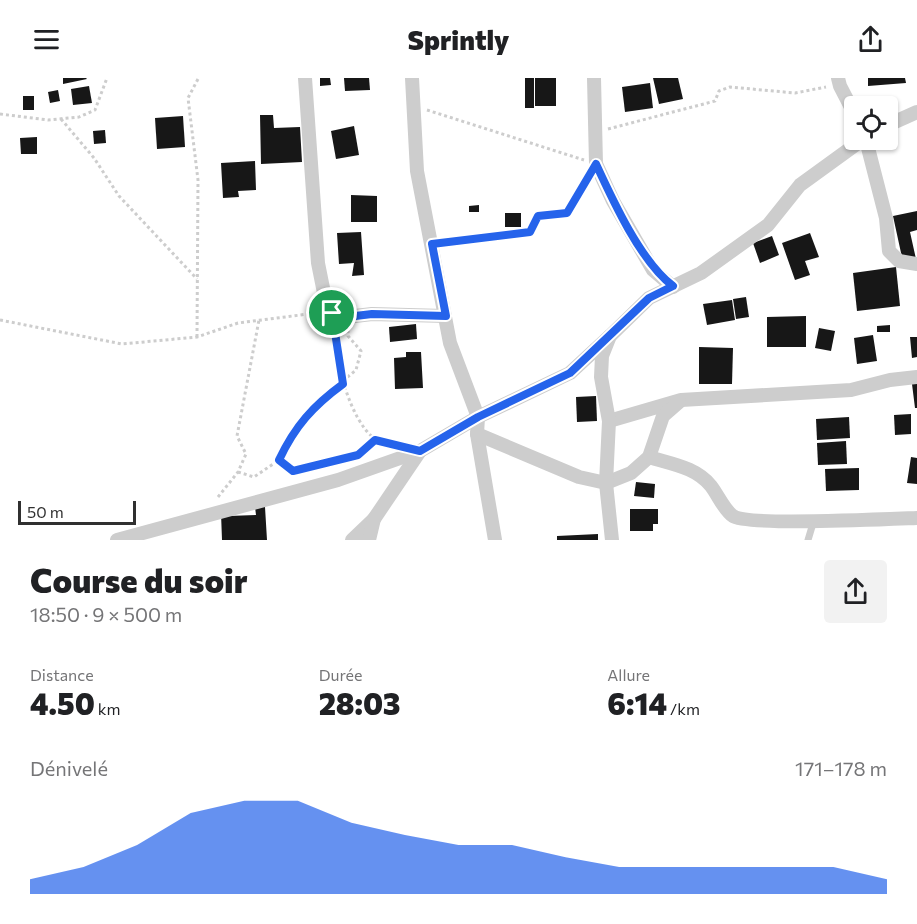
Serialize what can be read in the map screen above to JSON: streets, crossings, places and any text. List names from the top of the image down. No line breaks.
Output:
{"scale_bar":"50 m","page":{"header":"Sprintly","scale":"50 m","heading":["Course du soir","18:50 · 9 × 500 m"],"stats":[["Distance","4.50 km"],["Durée","28:03"],["Allure","6:14 /km"]],"chart":["Dénivelé","171–178 m"]}}
